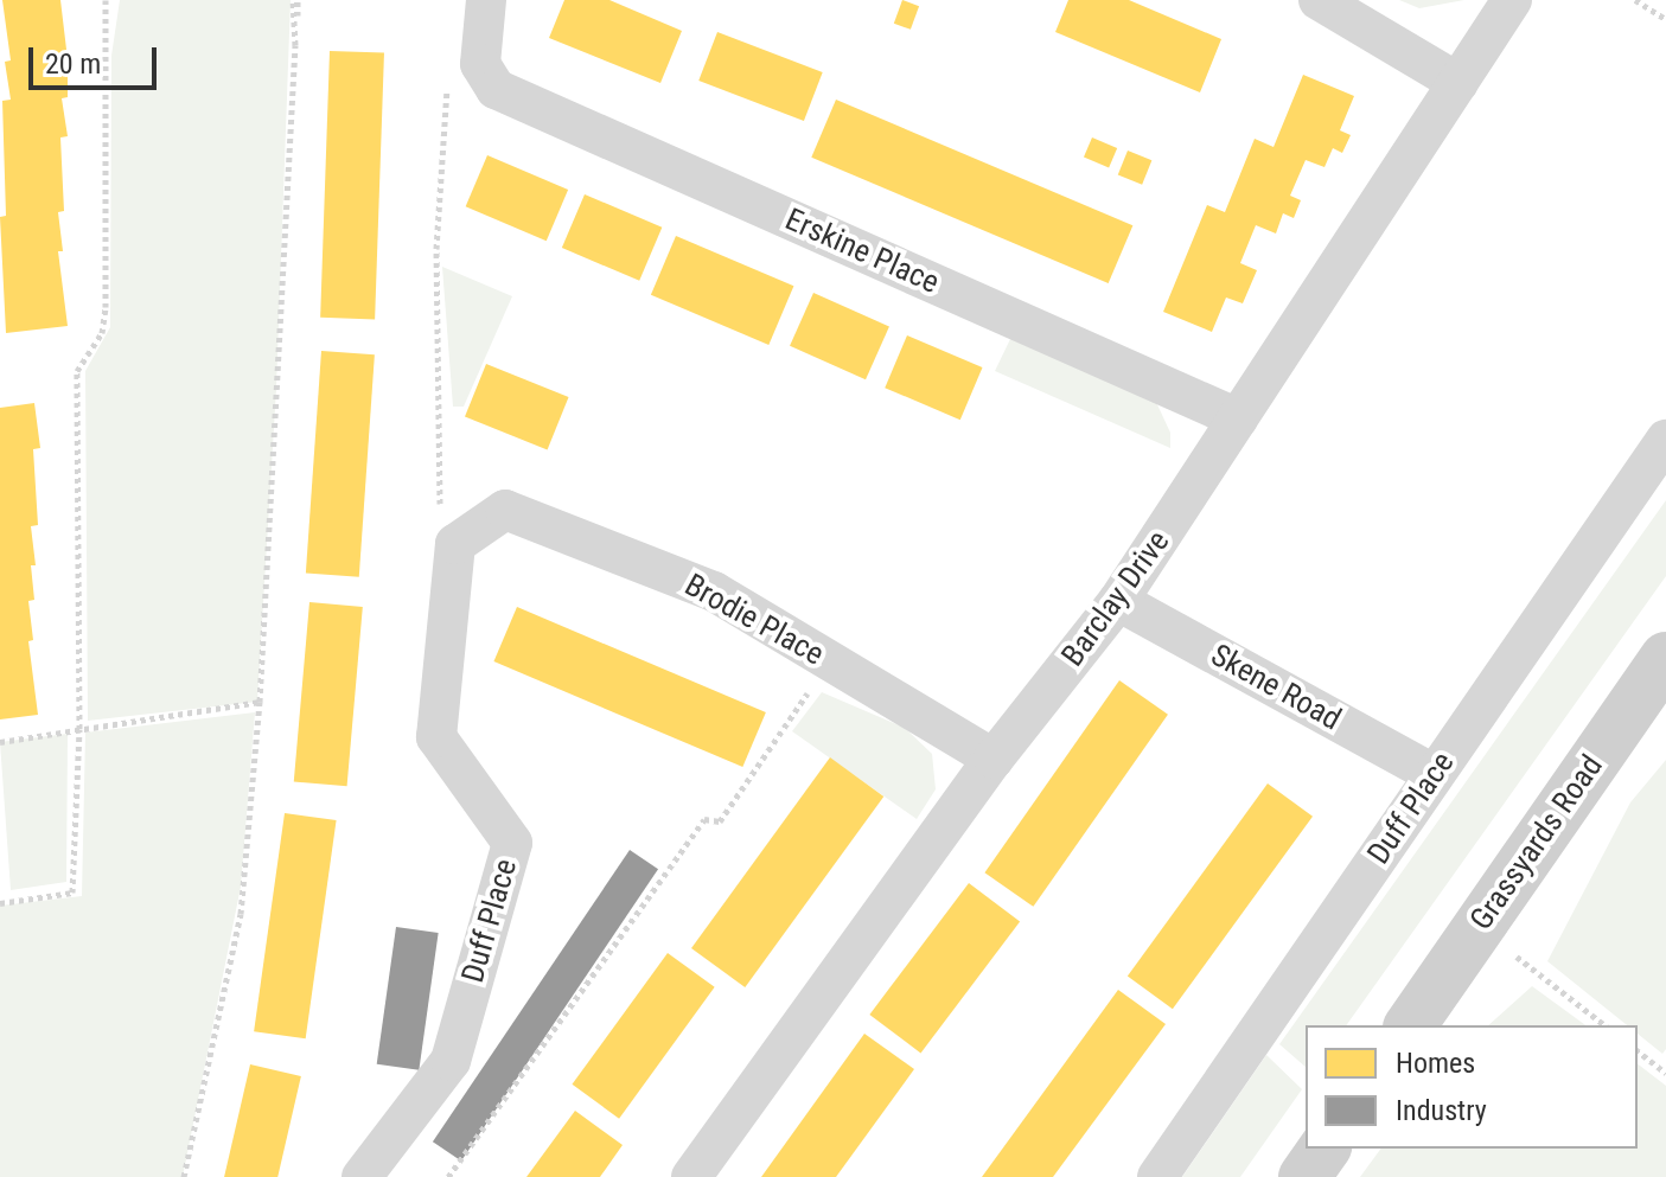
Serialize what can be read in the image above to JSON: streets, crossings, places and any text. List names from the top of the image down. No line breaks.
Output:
{"streets":{"main road":["Grassyards Road"],"street":["Erskine Place","Barclay Drive","Brodie Place","Skene Road","Duff Place"]},"crossings":[["Erskine Place","Barclay Drive"],["Barclay Drive","Brodie Place"],["Barclay Drive","Skene Road"],["Brodie Place","Duff Place"],["Skene Road","Duff Place"]],"legend":["Homes","Industry"],"scale_bar":"20 m"}
